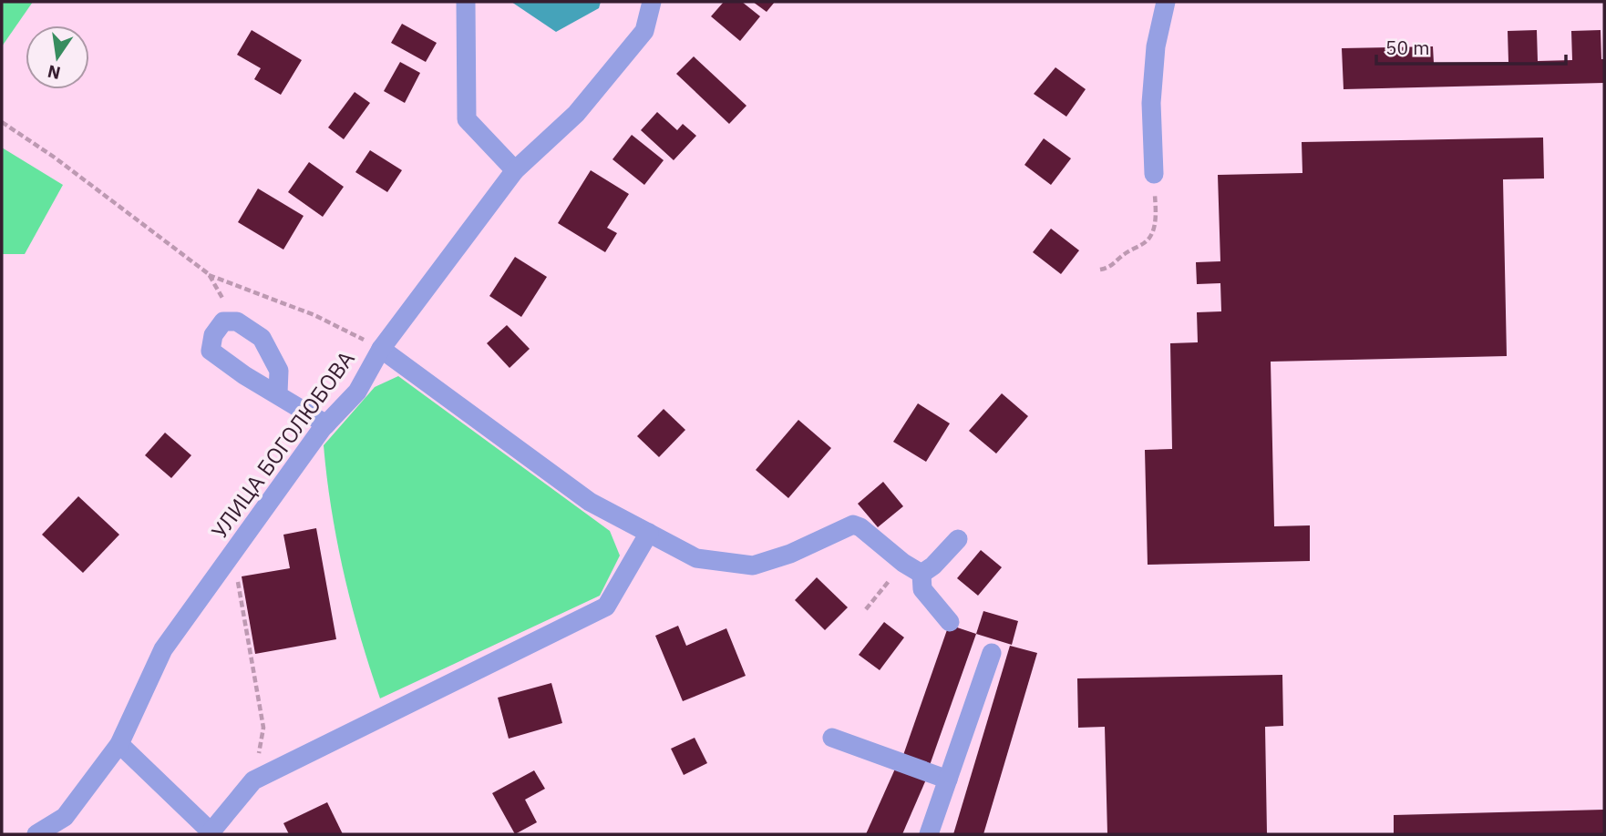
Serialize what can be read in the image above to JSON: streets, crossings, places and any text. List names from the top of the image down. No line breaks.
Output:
{"streets":{"street":["УЛИЦА БОГОЛЮБОВА"]},"scale_bar":"50 m","north":"bottom"}
